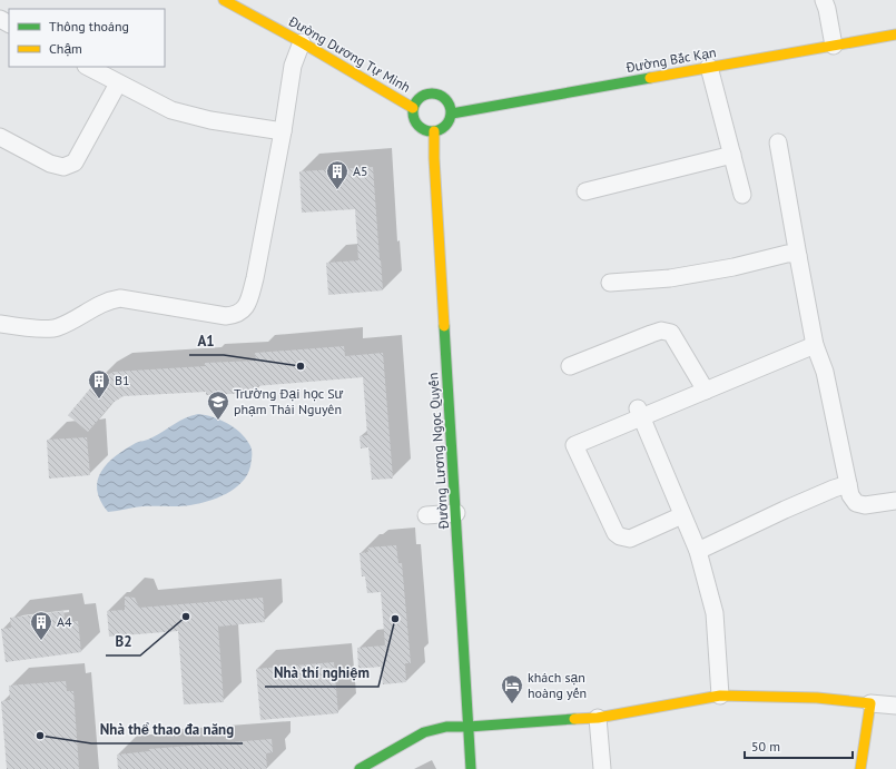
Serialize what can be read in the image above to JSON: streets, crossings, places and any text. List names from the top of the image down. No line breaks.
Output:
{"streets":{"main road":["Đường Dương Tự Minh","Đường Bắc Kạn","Đường Lương Ngọc Quyến"]},"crossings":[["Đường Dương Tự Minh","Đường Bắc Kạn"],["Đường Dương Tự Minh","Đường Lương Ngọc Quyến"],["Đường Bắc Kạn","Đường Lương Ngọc Quyến"]],"places":{"building":["A5","B1","A4"],"other":["A1","B2","Nhà thí nghiệm","Nhà thể thao đa năng"],"school or university":["Trường Đại học Sư phạm Thái Nguyên"],"hotel":["khách sạn hoàng yến"]},"legend":["Thông thoáng","Chậm"],"scale_bar":"50 m"}
